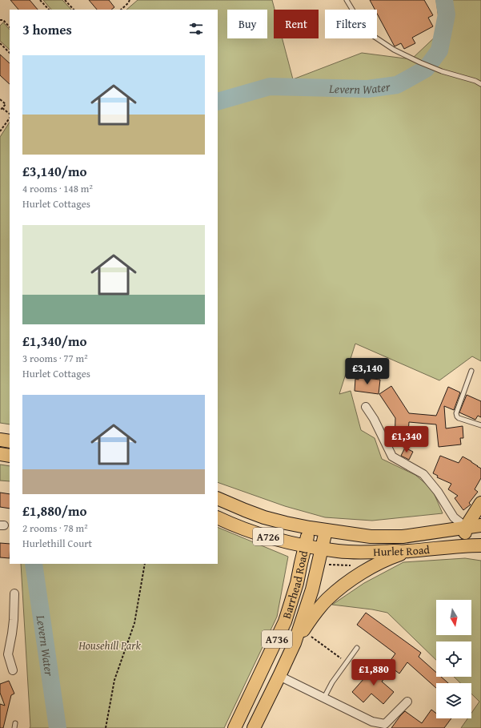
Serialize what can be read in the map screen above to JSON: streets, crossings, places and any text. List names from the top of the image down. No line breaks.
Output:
{"streets":{"main road":["A726","Hurlet Road","Barrhead Road","A736"]},"crossings":[["A726","Hurlet Road"],["A726","Barrhead Road"],["Hurlet Road","Barrhead Road"],["Hurlet Road","A736"],["Barrhead Road","A736"]],"water":["Levern Water"],"parks":["Househill Park"],"north":"bottom","page":{"chip":["Buy","Rent","Filters"],"heading":"3 homes","list":[{"name":"£3,140/mo","note":"4 rooms · 148 m² · Hurlet Cottages"},{"name":"£1,340/mo","note":"3 rooms · 77 m² · Hurlet Cottages"},{"name":"£1,880/mo","note":"2 rooms · 78 m² · Hurlethill Court"}],"price":["£3,140","£1,340","£1,880"]}}
